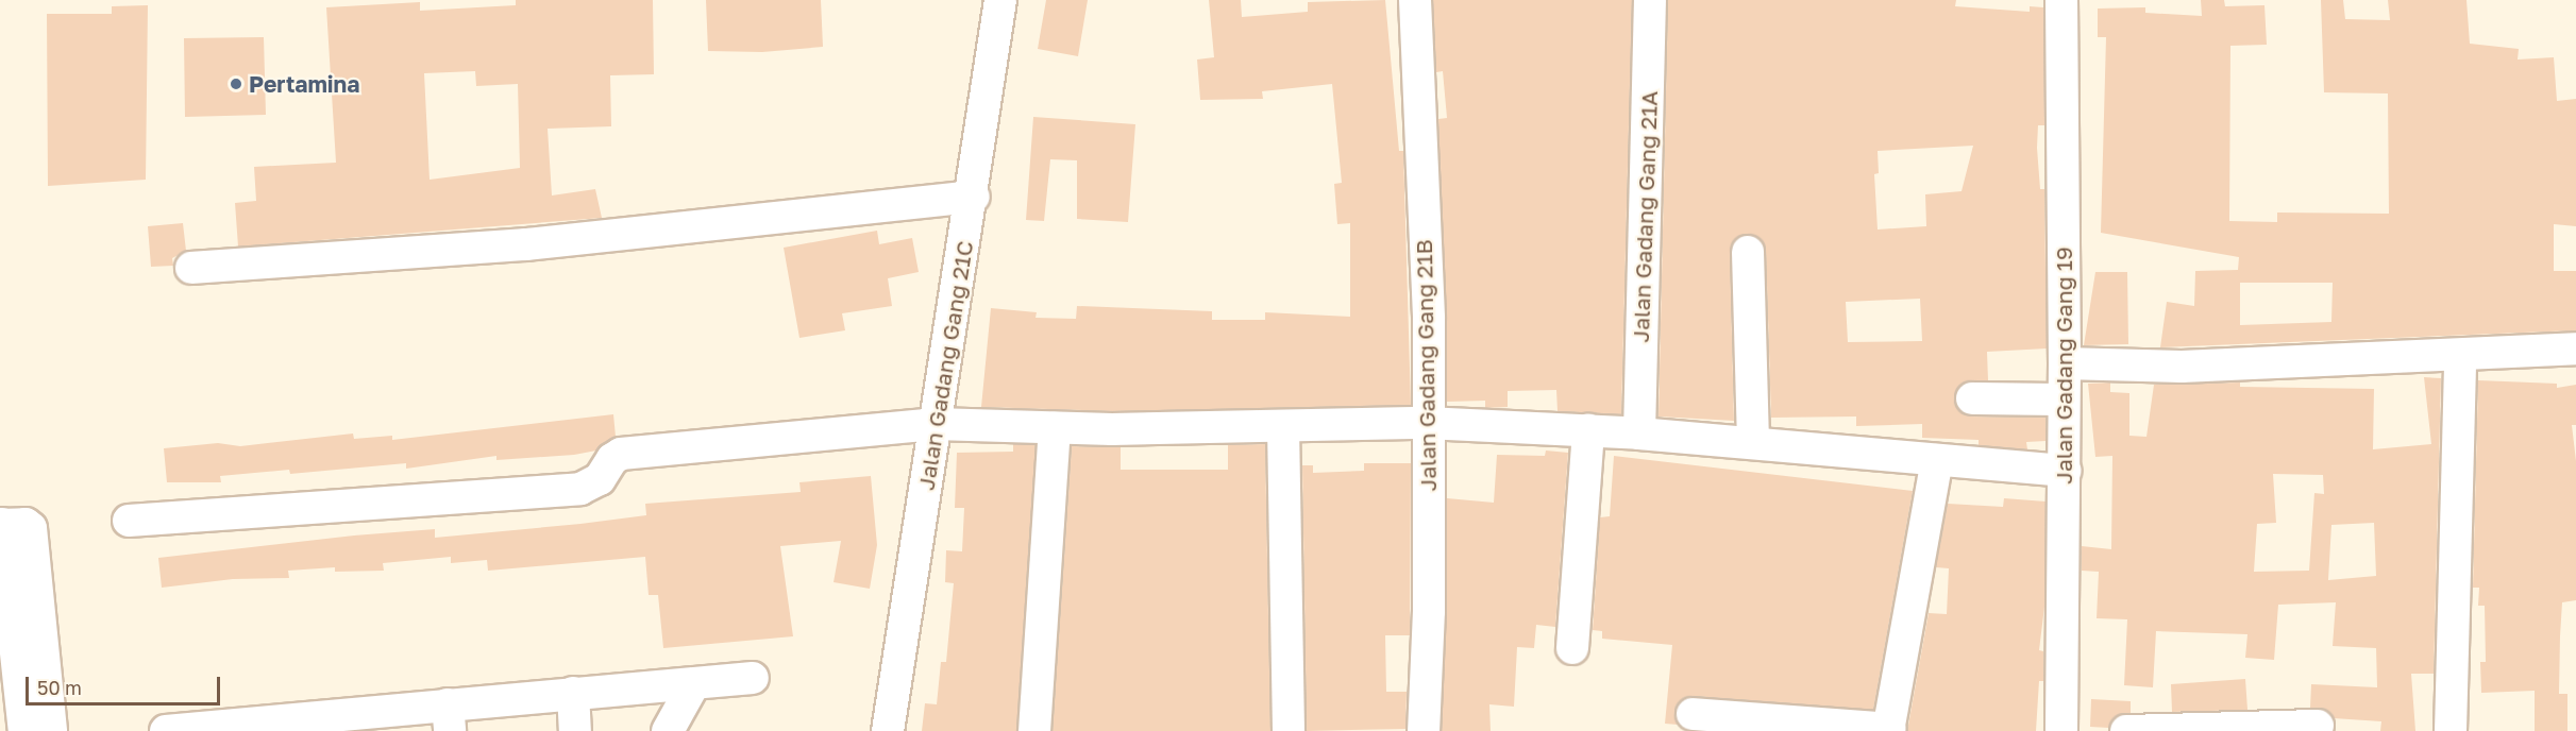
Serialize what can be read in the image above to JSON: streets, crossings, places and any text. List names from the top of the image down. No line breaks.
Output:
{"streets":{"street":["Jalan Gadang Gang 21A","Jalan Gadang Gang 21C","Jalan Gadang Gang 21B","Jalan Gadang Gang 19"]},"places":["Pertamina"],"scale_bar":"50 m"}
